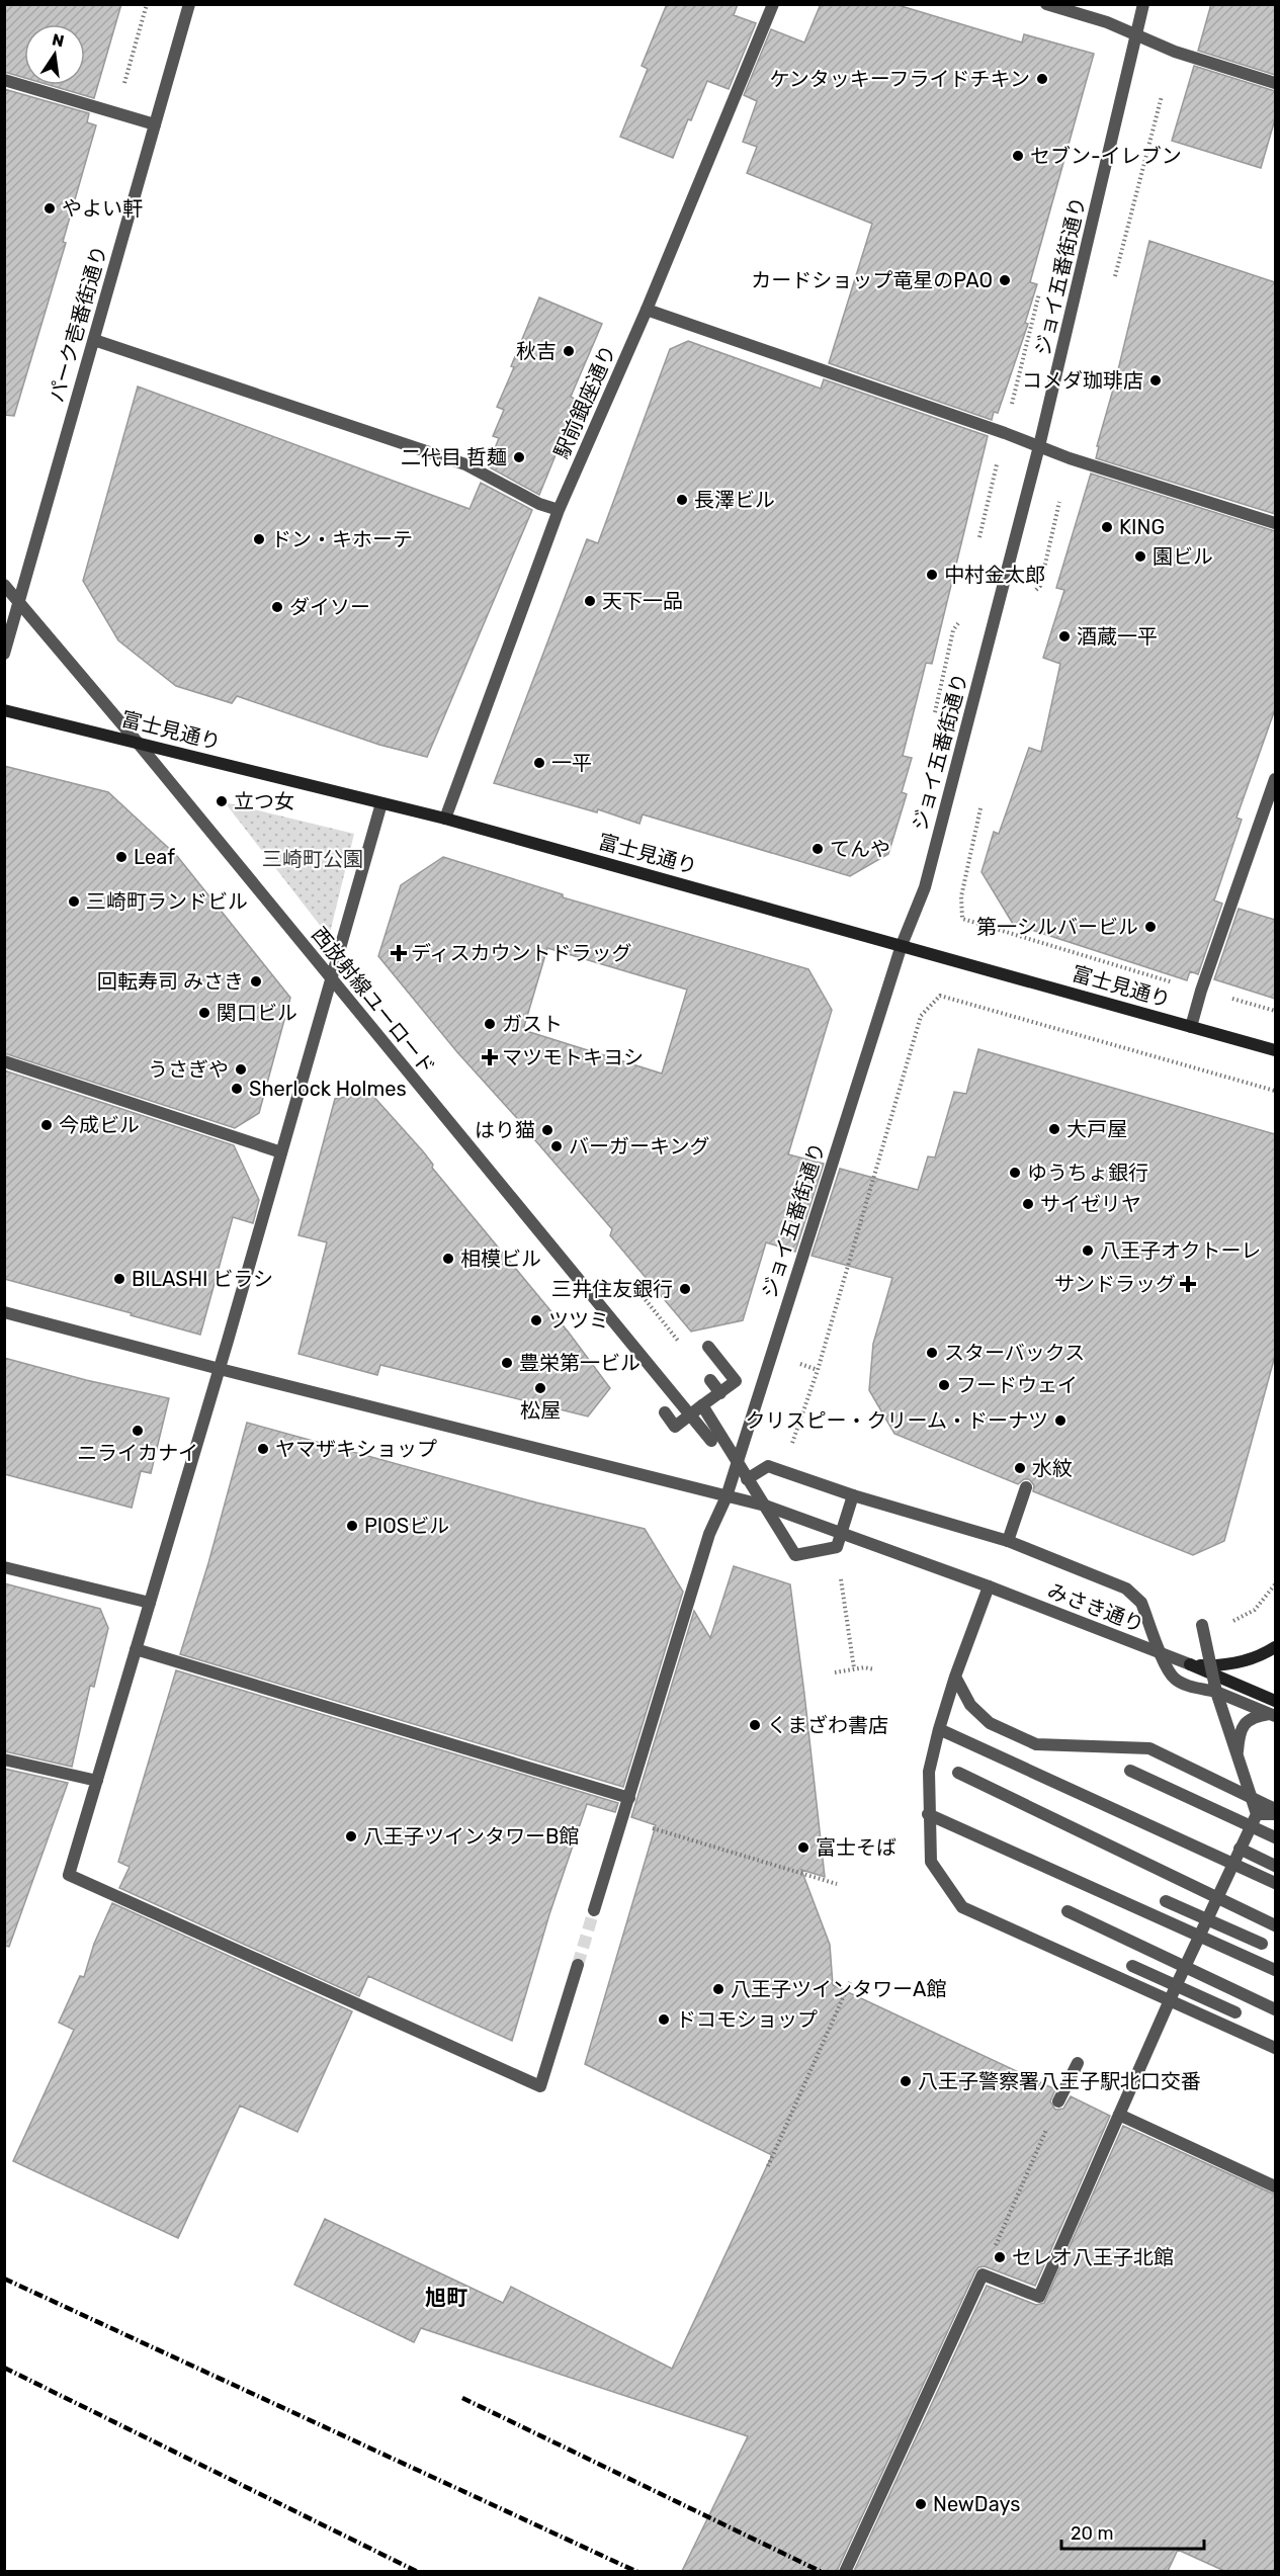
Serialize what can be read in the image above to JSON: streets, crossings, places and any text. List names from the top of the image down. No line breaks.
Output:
{"streets":{"street":["ジョイ五番街通り","パーク壱番街通り","駅前銀座通り","富士見通り","西放射線ユーロード","みさき通り"]},"crossings":[["ジョイ五番街通り","富士見通り"],["ジョイ五番街通り","みさき通り"],["パーク壱番街通り","西放射線ユーロード"],["駅前銀座通り","富士見通り"],["富士見通り","西放射線ユーロード"]],"districts":["旭町"],"parks":["三崎町公園"],"places":{"other":["ケンタッキーフライドチキン","セブン-イレブン","やよい軒","カードショップ竜星のPAO","秋吉","コメダ珈琲店","二代目 哲麺","長澤ビル","KING","ドン・キホーテ","園ビル","中村金太郎","天下一品","ダイソー","酒蔵一平","一平","立つ女","てんや","Leaf","三崎町ランドビル","第一シルバービル","回転寿司 みさき","関口ビル","ガスト","うさぎや","Sherlock Holmes","今成ビル","大戸屋","はり猫","バーガーキング","ゆうちょ銀行","サイゼリヤ","八王子オクトーレ","相模ビル","BILASHI ビラシ","三井住友銀行","ツツミ","スターバックス","豊栄第一ビル","フードウェイ","松屋","クリスピー・クリーム・ドーナツ","ニライカナイ","ヤマザキショップ","水紋","PIOSビル","くまざわ書店","八王子ツインタワーB館","富士そば","八王子ツインタワーA館","ドコモショップ","八王子警察署八王子駅北口交番","セレオ八王子北館","NewDays"],"health":["ディスカウントドラッグ","マツモトキヨシ","サンドラッグ"]},"scale_bar":"20 m","north":"top"}
